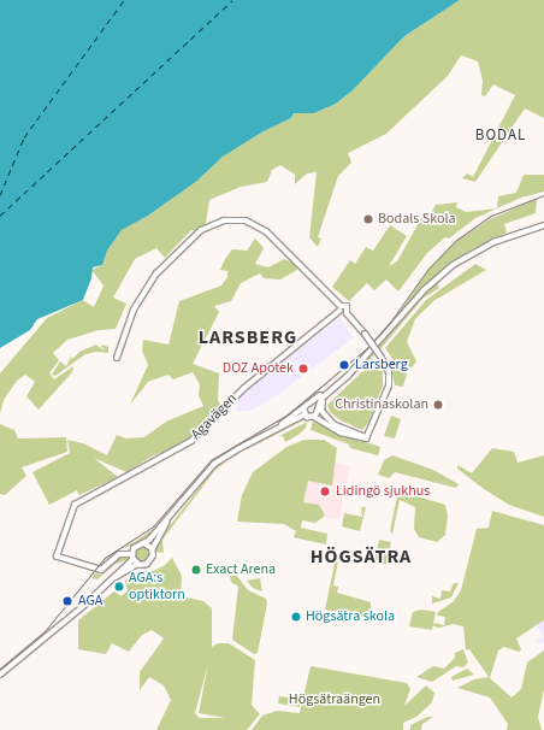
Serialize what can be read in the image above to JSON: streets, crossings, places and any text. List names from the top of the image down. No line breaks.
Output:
{"streets":{"street":["Agavägen"]},"districts":["BODAL","LARSBERG","HÖGSÄTRA"],"parks":["Högsätraängen"],"places":["Bodals Skola","Larsberg","DOZ Apotek","Christinaskolan","Lidingö sjukhus","Exact Arena","AGA:s optiktorn","AGA","Högsätra skola"]}
